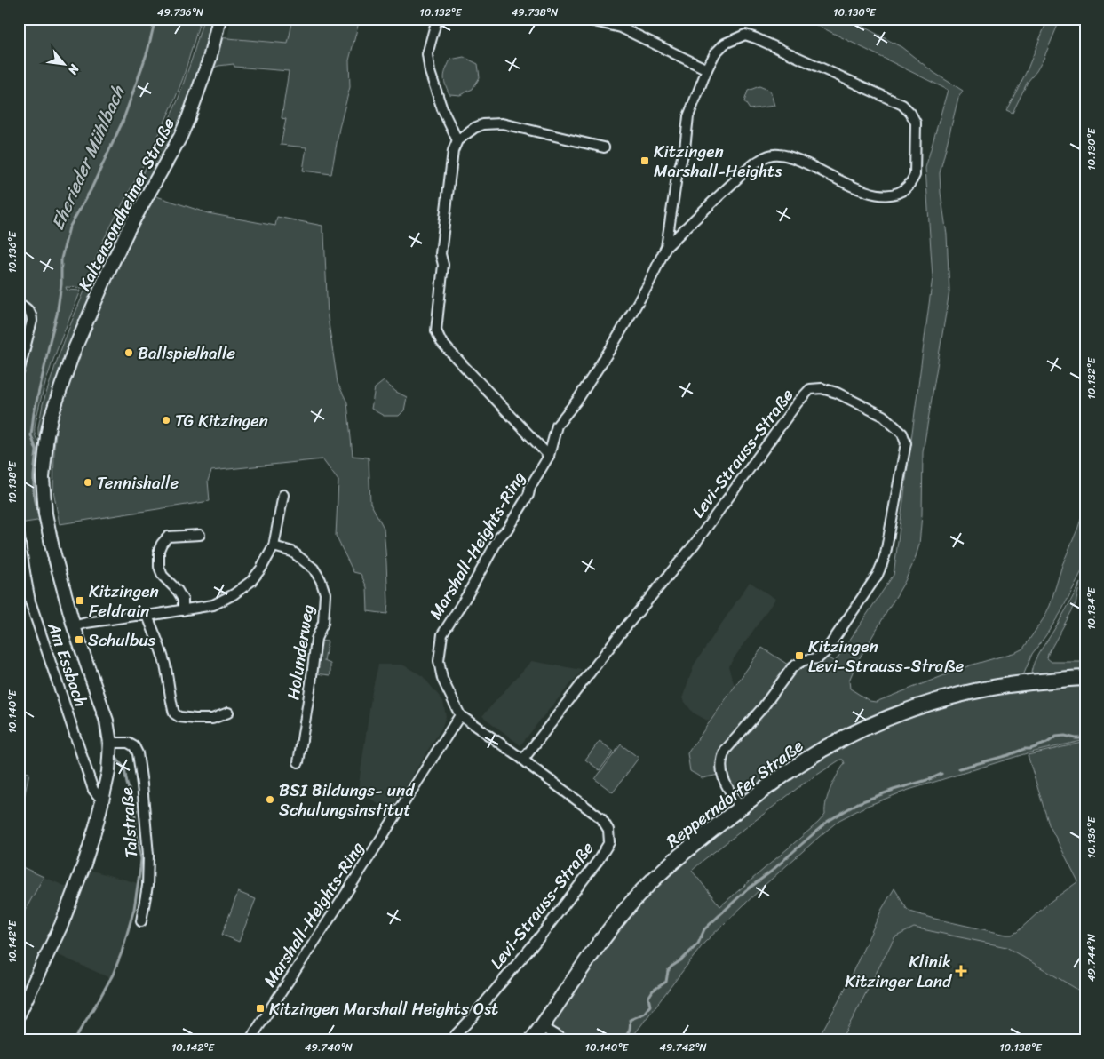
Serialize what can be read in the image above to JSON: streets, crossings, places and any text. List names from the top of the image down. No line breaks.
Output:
{"streets":{"main road":["Kaltensondheimer Straße","Repperndorfer Straße"],"street":["Levi-Strauss-Straße","Marshall-Heights-Ring","Holunderweg","Am Essbach","Talstraße"]},"crossings":[["Kaltensondheimer Straße","Am Essbach"],["Kaltensondheimer Straße","Talstraße"],["Levi-Strauss-Straße","Marshall-Heights-Ring"],["Levi-Strauss-Straße","Repperndorfer Straße"]],"water":["Eherieder Mühlbach"],"places":{"transit":["Kitzingen Marshall-Heights","Kitzingen Feldrain","Schulbus","Kitzingen Levi-Strauss-Straße","Kitzingen Marshall Heights Ost"],"other":["Ballspielhalle","TG Kitzingen","Tennishalle","BSI Bildungs- und Schulungsinstitut"],"health":["Klinik Kitzinger Land"]},"north":"bottom right","coordinates":["49.736°N","10.132°E","49.738°N","10.130°E","10.136°E","10.138°E","10.134°E","10.140°E","10.142°E","49.744°N","49.740°N","49.742°N"]}
